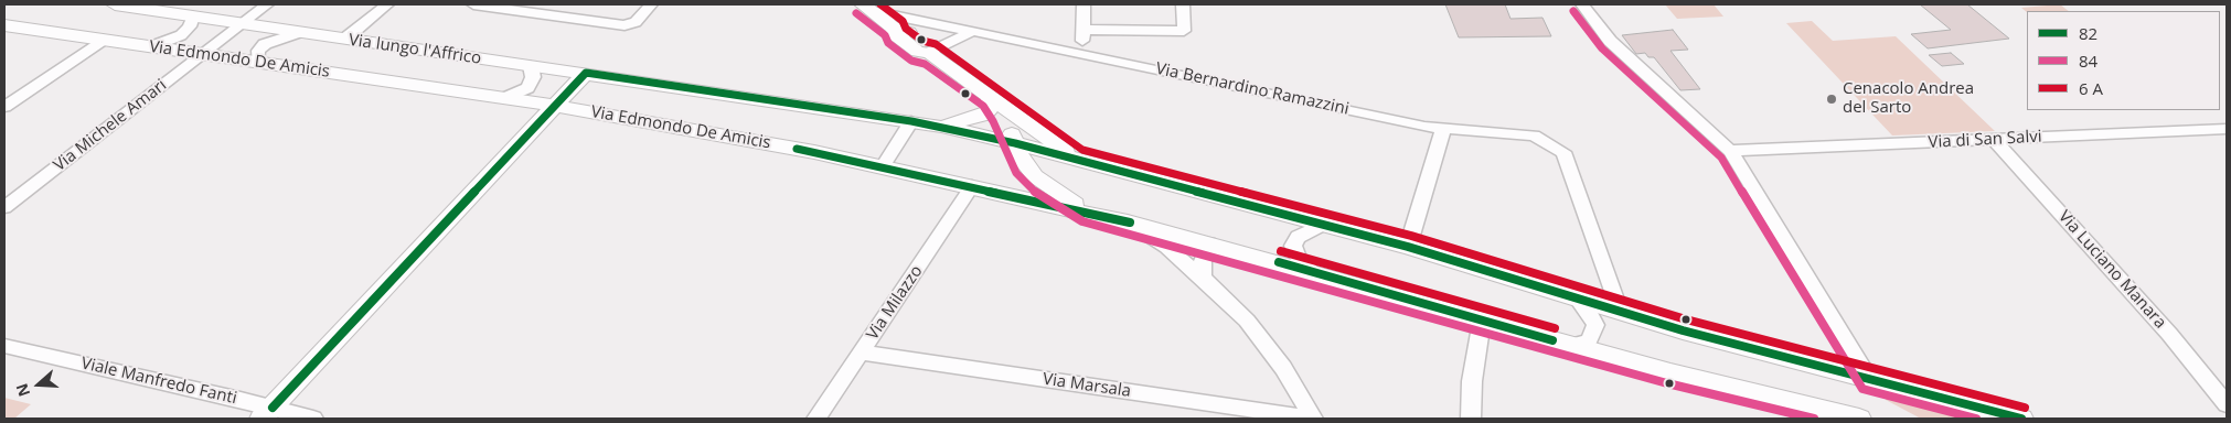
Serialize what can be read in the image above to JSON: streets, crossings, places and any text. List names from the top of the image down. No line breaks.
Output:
{"streets":{"street":["Via lungo l'Affrico","Via Edmondo De Amicis","Via Bernardino Ramazzini","Via Michele Amari","Via di San Salvi","Via Luciano Manara","Via Milazzo","Viale Manfredo Fanti","Via Marsala"]},"crossings":[["Via lungo l'Affrico","Via Edmondo De Amicis"],["Via lungo l'Affrico","Via Bernardino Ramazzini"],["Via lungo l'Affrico","Via Michele Amari"],["Via Edmondo De Amicis","Via Michele Amari"],["Via Edmondo De Amicis","Via Milazzo"],["Via di San Salvi","Via Luciano Manara"],["Via Milazzo","Via Marsala"]],"places":["Cenacolo Andrea del Sarto"],"lines":["transit line 84","transit line 82"],"legend":["82","84","6 A"],"north":"left"}
